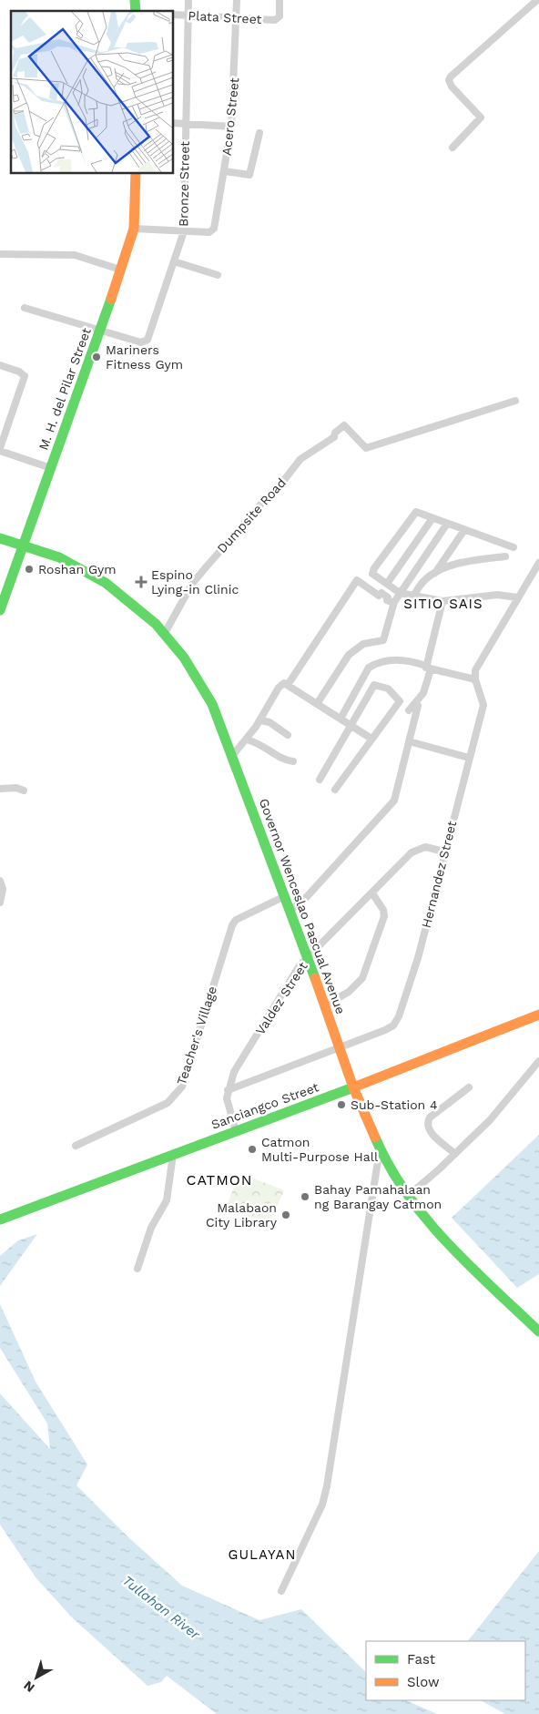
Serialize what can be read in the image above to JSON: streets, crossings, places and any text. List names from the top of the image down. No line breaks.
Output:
{"streets":{"main road":["M. H. del Pilar Street","Governor Wenceslao Pascual Avenue","Sanciangco Street"],"street":["Plata Street","Acero Street","Bronze Street","Dumpsite Road","Hernandez Street","Valdez Street","Teacher's Village"]},"crossings":[["Plata Street","Acero Street"],["Plata Street","Bronze Street"],["Acero Street","Bronze Street"],["Bronze Street","M. H. del Pilar Street"],["M. H. del Pilar Street","Governor Wenceslao Pascual Avenue"],["Dumpsite Road","Governor Wenceslao Pascual Avenue"],["Hernandez Street","Governor Wenceslao Pascual Avenue"],["Hernandez Street","Valdez Street"],["Governor Wenceslao Pascual Avenue","Valdez Street"],["Governor Wenceslao Pascual Avenue","Teacher's Village"],["Governor Wenceslao Pascual Avenue","Sanciangco Street"],["Valdez Street","Sanciangco Street"]],"districts":["SITIO SAIS","CATMON","GULAYAN"],"water":["Tullahan River"],"places":{"other":["Mariners Fitness Gym","Roshan Gym","Sub-Station 4","Catmon Multi-Purpose Hall","Bahay Pamahalaan ng Barangay Catmon","Malabaon City Library"],"health":["Espino Lying-in Clinic"]},"legend":["Fast","Slow"],"north":"bottom left"}
